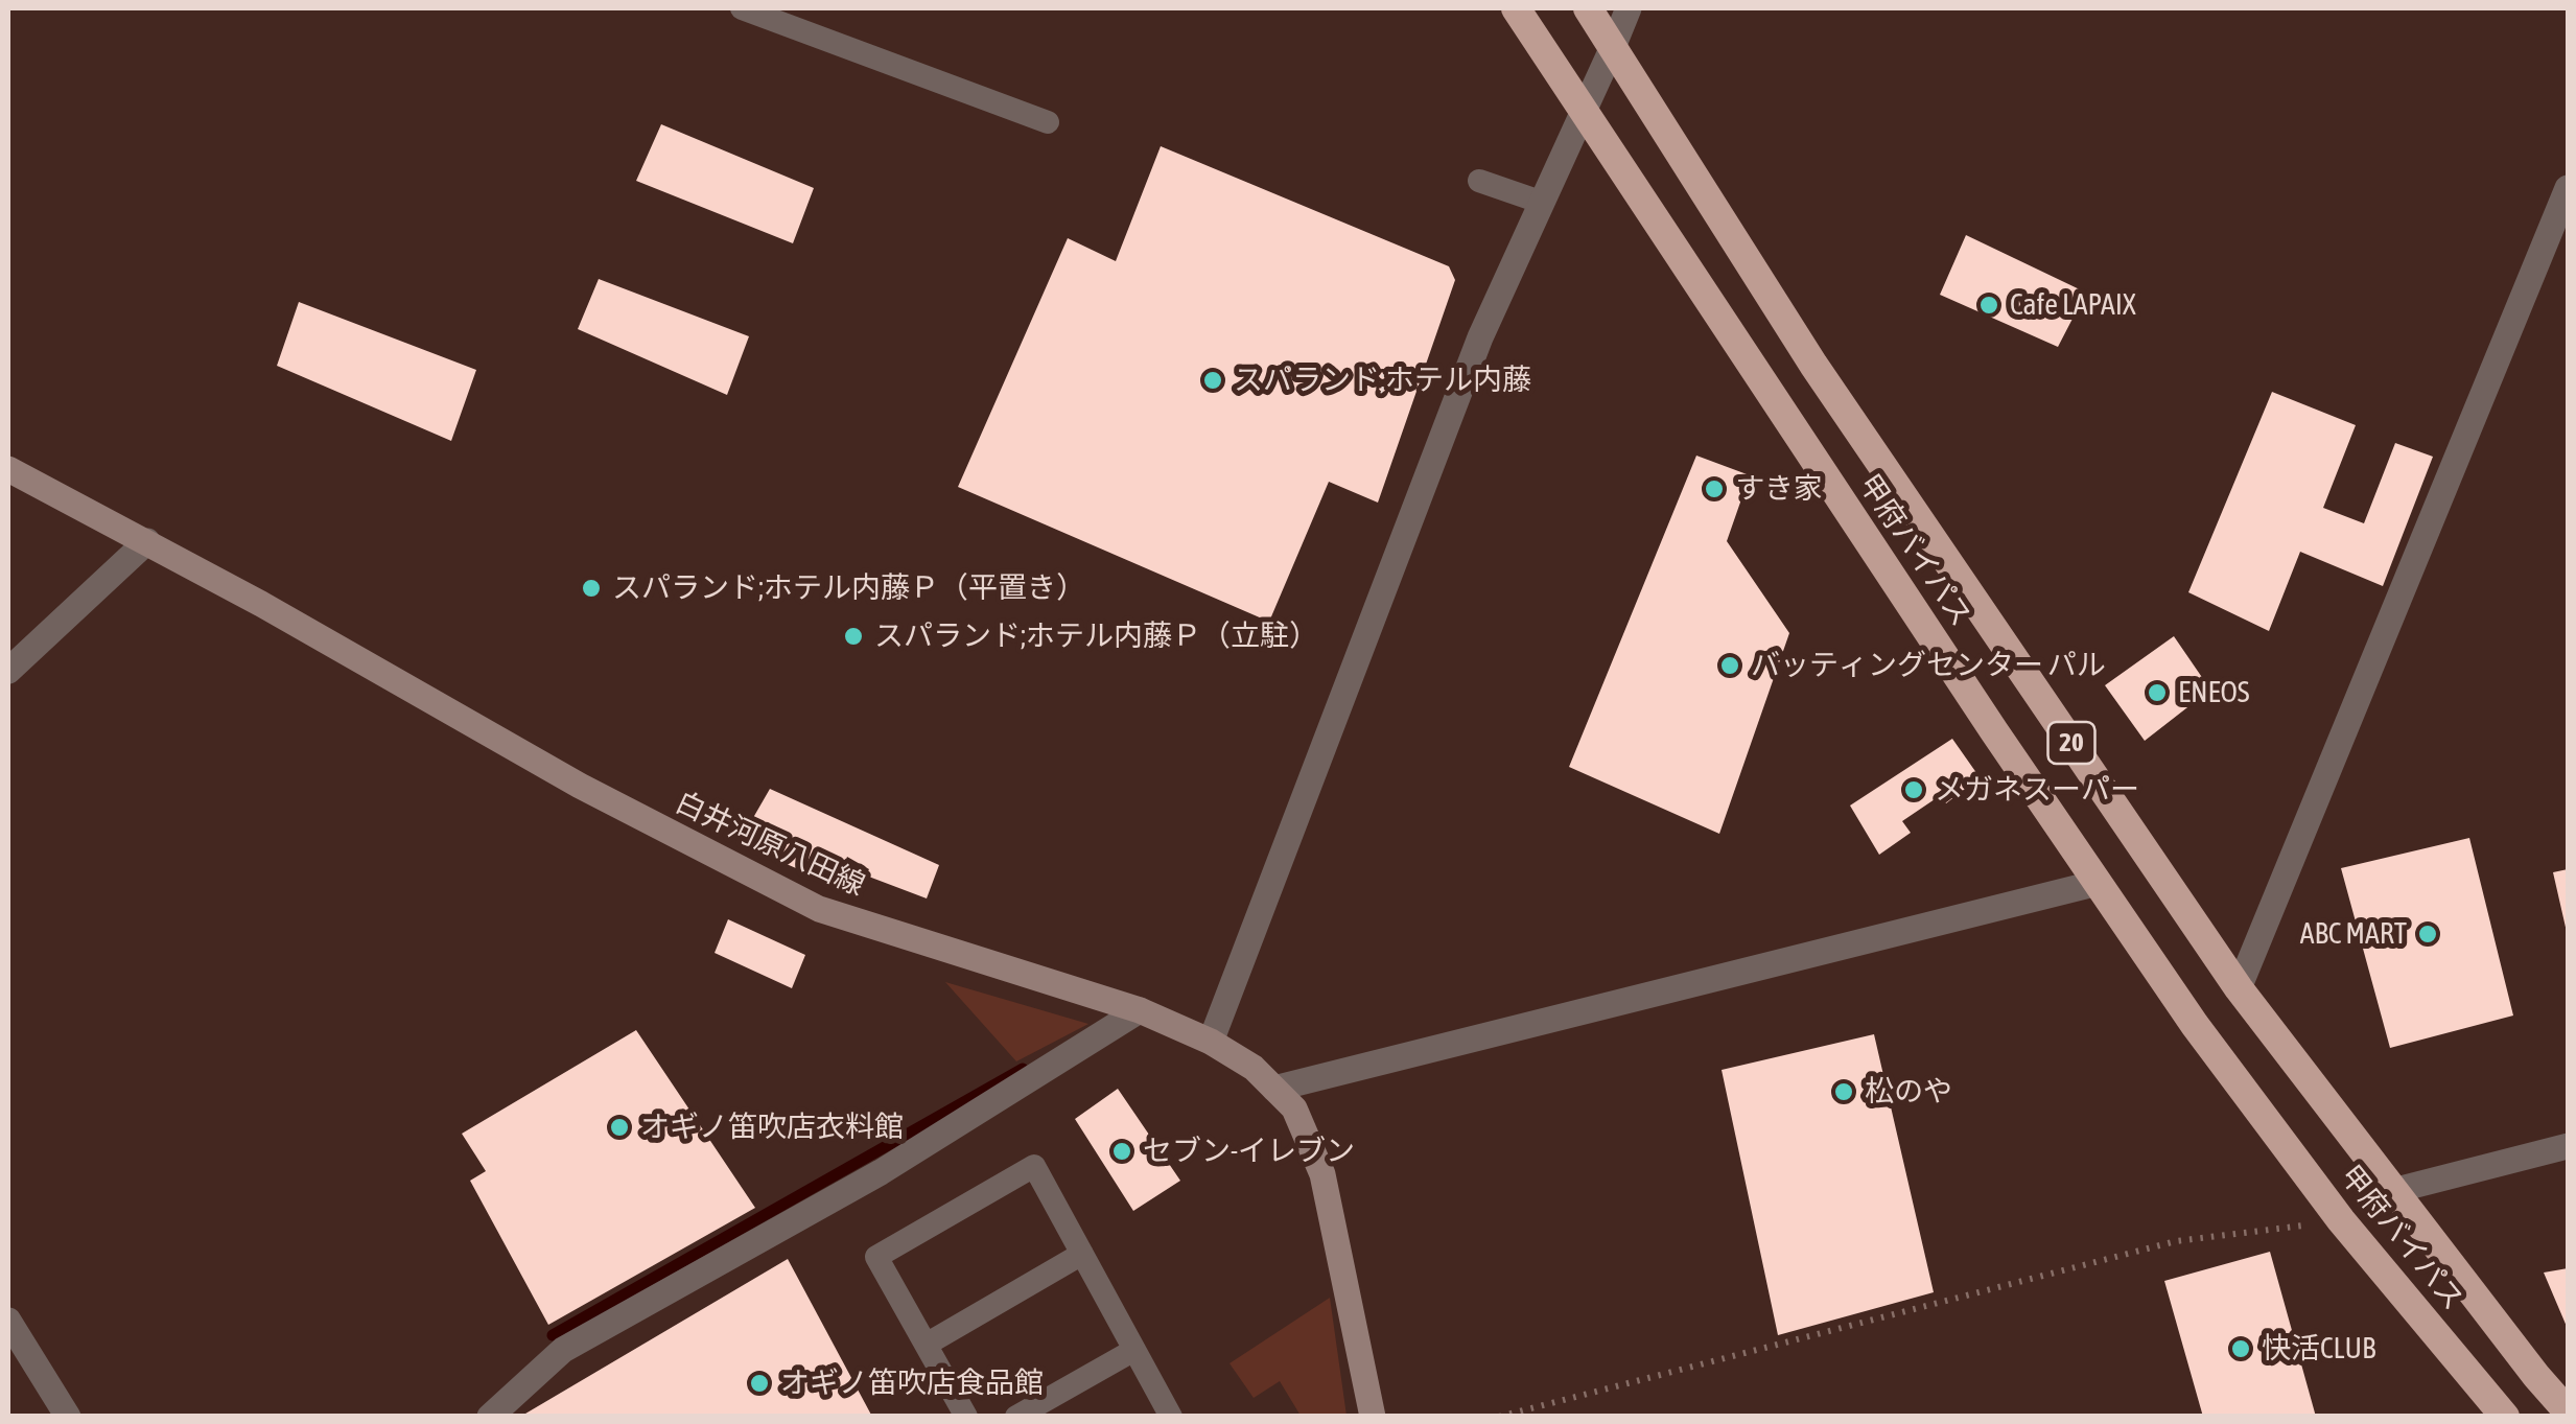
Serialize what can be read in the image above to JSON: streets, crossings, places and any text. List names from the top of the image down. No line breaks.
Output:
{"streets":{"highway":["甲府バイパス","20"],"main road":["白井河原八田線"]},"places":["Cafe LAPAIX","スパランド;ホテル内藤","すき家","スパランド;ホテル内藤Ｐ（平置き）","スパランド;ホテル内藤Ｐ（立駐）","バッティングセンター パル","ENEOS","メガネスーパー","ABC MART","松のや","オギノ笛吹店衣料館","セブン-イレブン","快活CLUB","オギノ笛吹店食品館"]}
